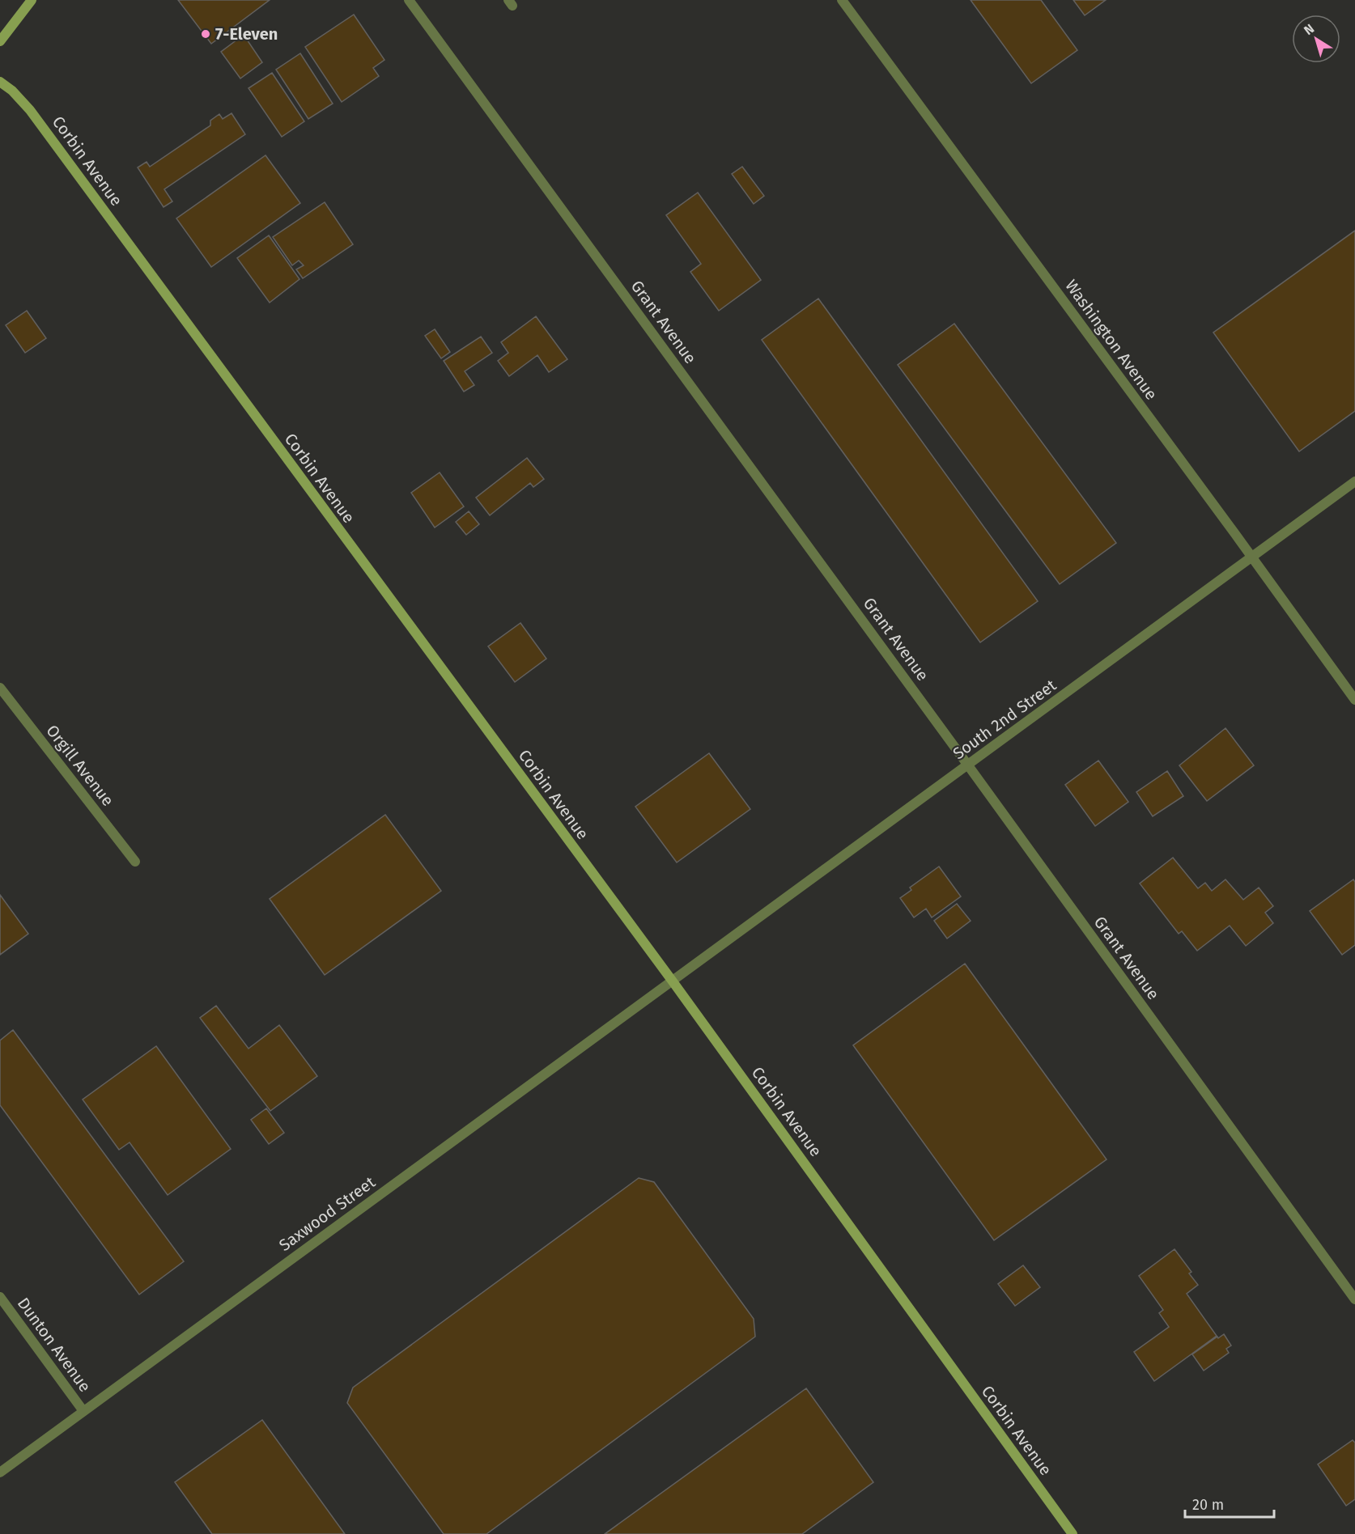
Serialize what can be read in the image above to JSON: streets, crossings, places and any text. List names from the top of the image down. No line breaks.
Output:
{"streets":{"street":["Corbin Avenue","Grant Avenue","Washington Avenue","South 2nd Street","Orgill Avenue","Saxwood Street","Dunton Avenue"]},"crossings":[["Corbin Avenue","South 2nd Street"],["Corbin Avenue","Saxwood Street"],["Grant Avenue","South 2nd Street"],["Washington Avenue","South 2nd Street"],["South 2nd Street","Saxwood Street"],["Saxwood Street","Dunton Avenue"]],"places":["7-Eleven"],"scale_bar":"20 m","north":"top left"}
